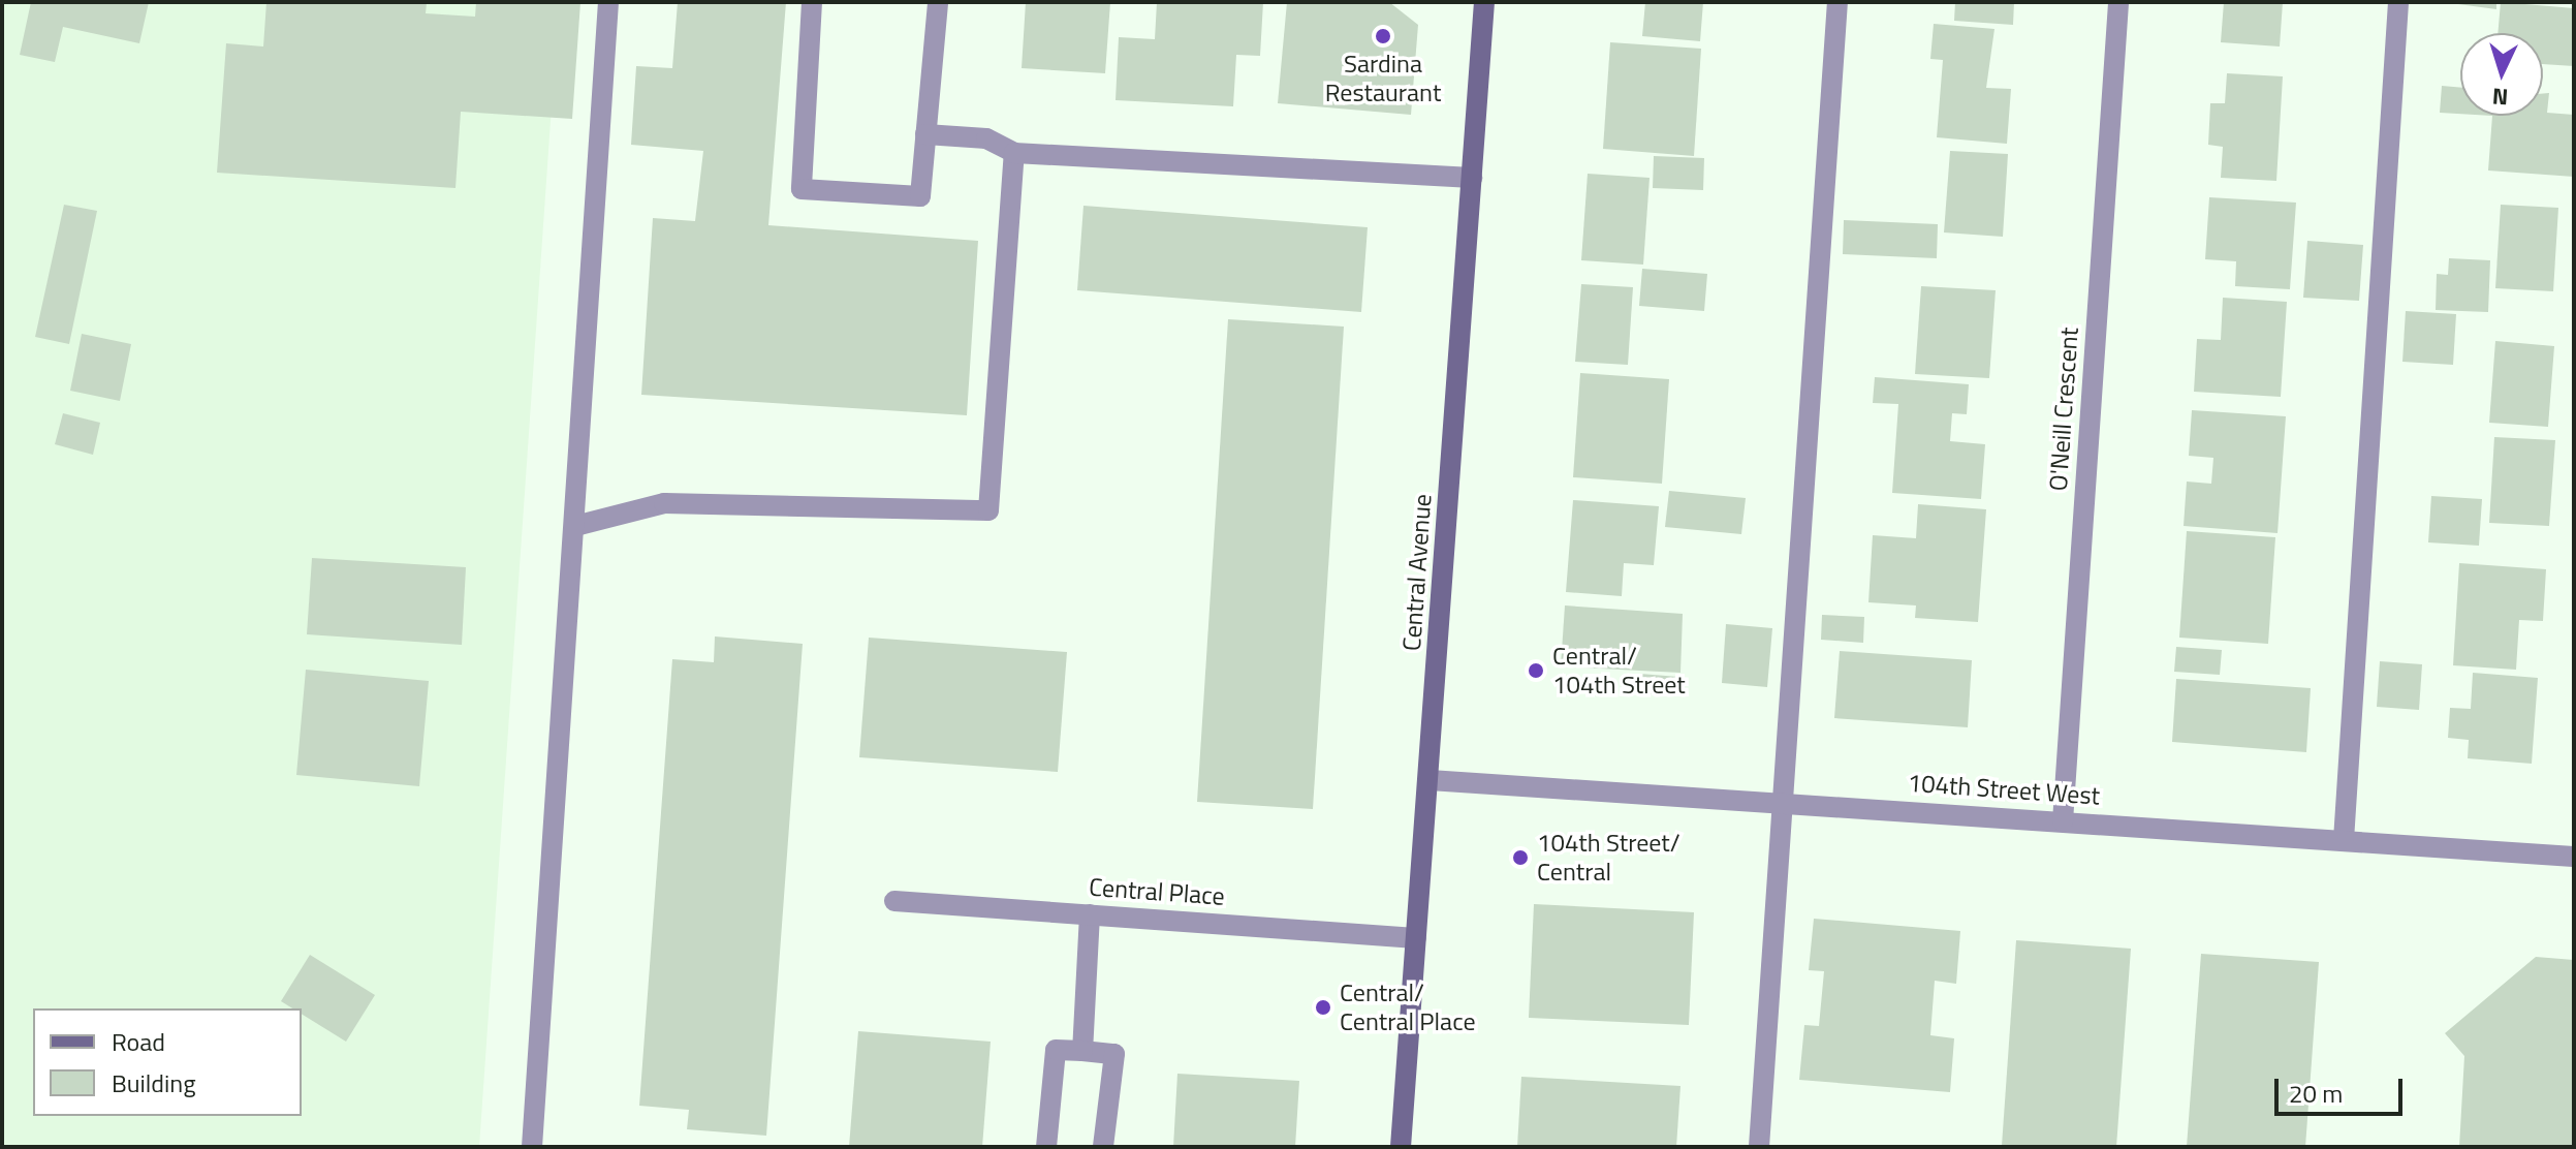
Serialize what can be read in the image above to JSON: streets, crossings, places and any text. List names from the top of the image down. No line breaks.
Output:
{"streets":{"main road":["Central Avenue"],"street":["O'Neill Crescent","104th Street West","Central Place"]},"crossings":[["O'Neill Crescent","104th Street West"],["Central Avenue","104th Street West"],["Central Avenue","Central Place"]],"places":["Sardina Restaurant","Central/ 104th Street","104th Street/ Central","Central/ Central Place"],"legend":["Road","Building"],"scale_bar":"20 m","north":"bottom"}
